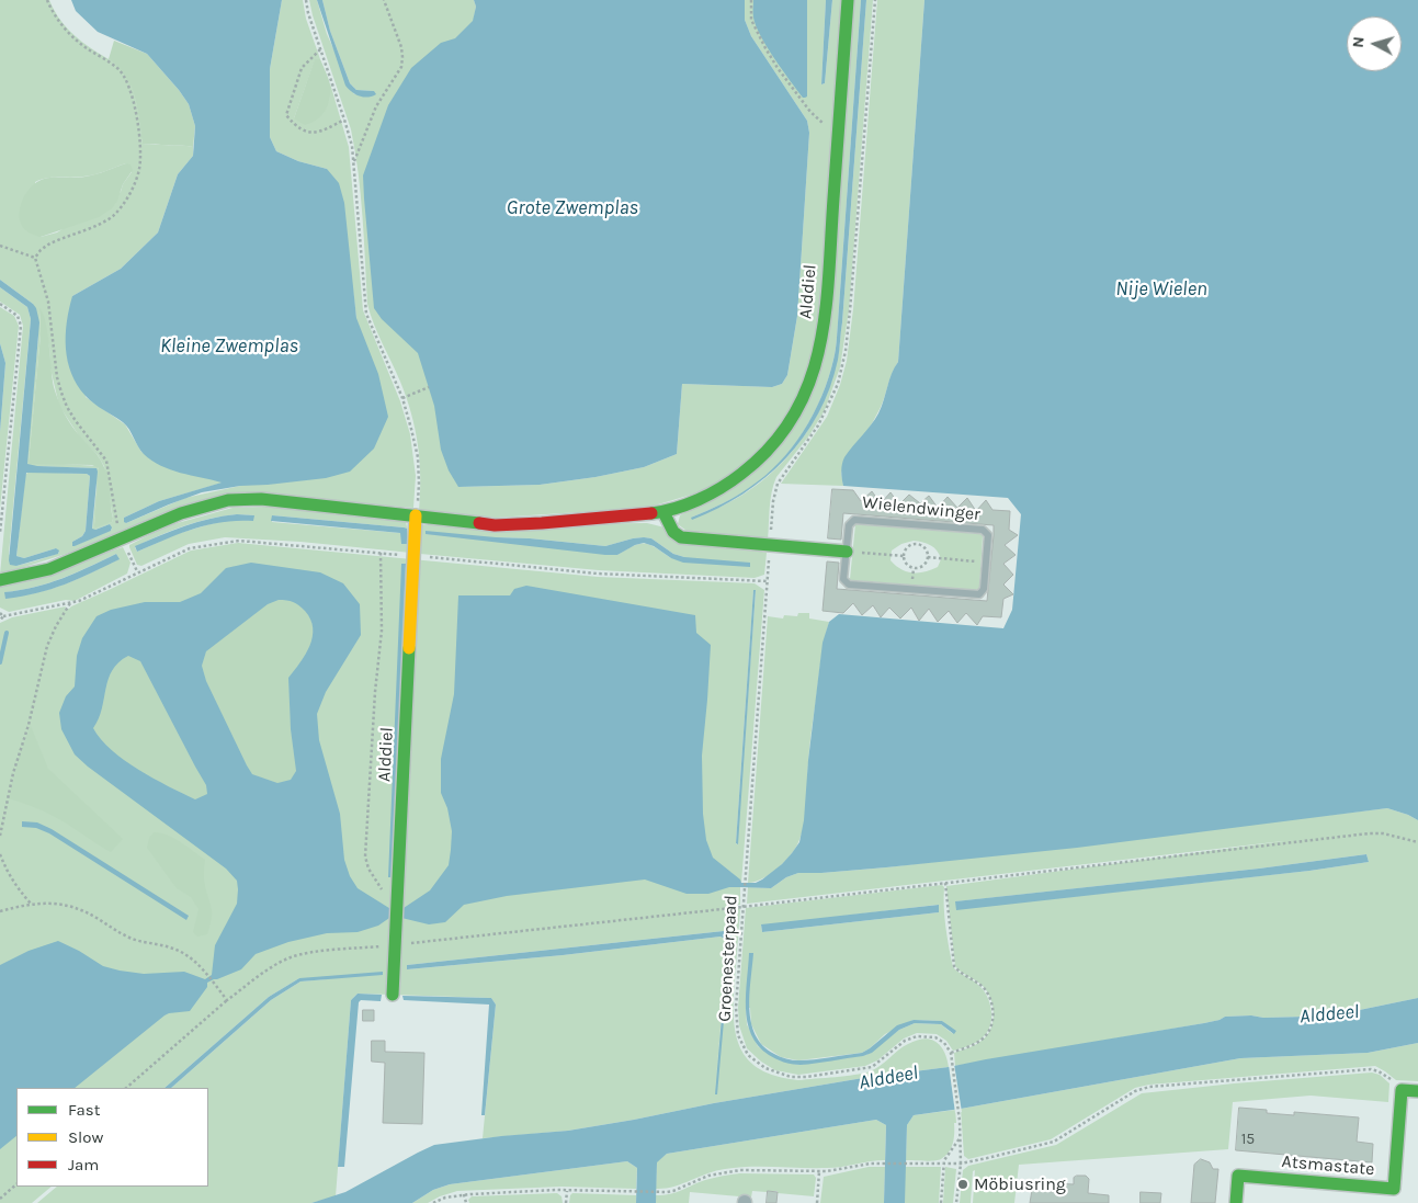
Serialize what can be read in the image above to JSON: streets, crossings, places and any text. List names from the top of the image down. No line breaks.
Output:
{"streets":{"street":["Alddiel","Atsmastate"],"lane":["Wielendwinger"],"path":["Groenesterpaad"]},"crossings":[["Alddiel","Groenesterpaad"]],"water":["Grote Zwemplas","Nije Wielen","Kleine Zwemplas","Alddeel"],"places":["Möbiusring"],"house_numbers":["15"],"legend":["Fast","Slow","Jam"],"north":"left"}
